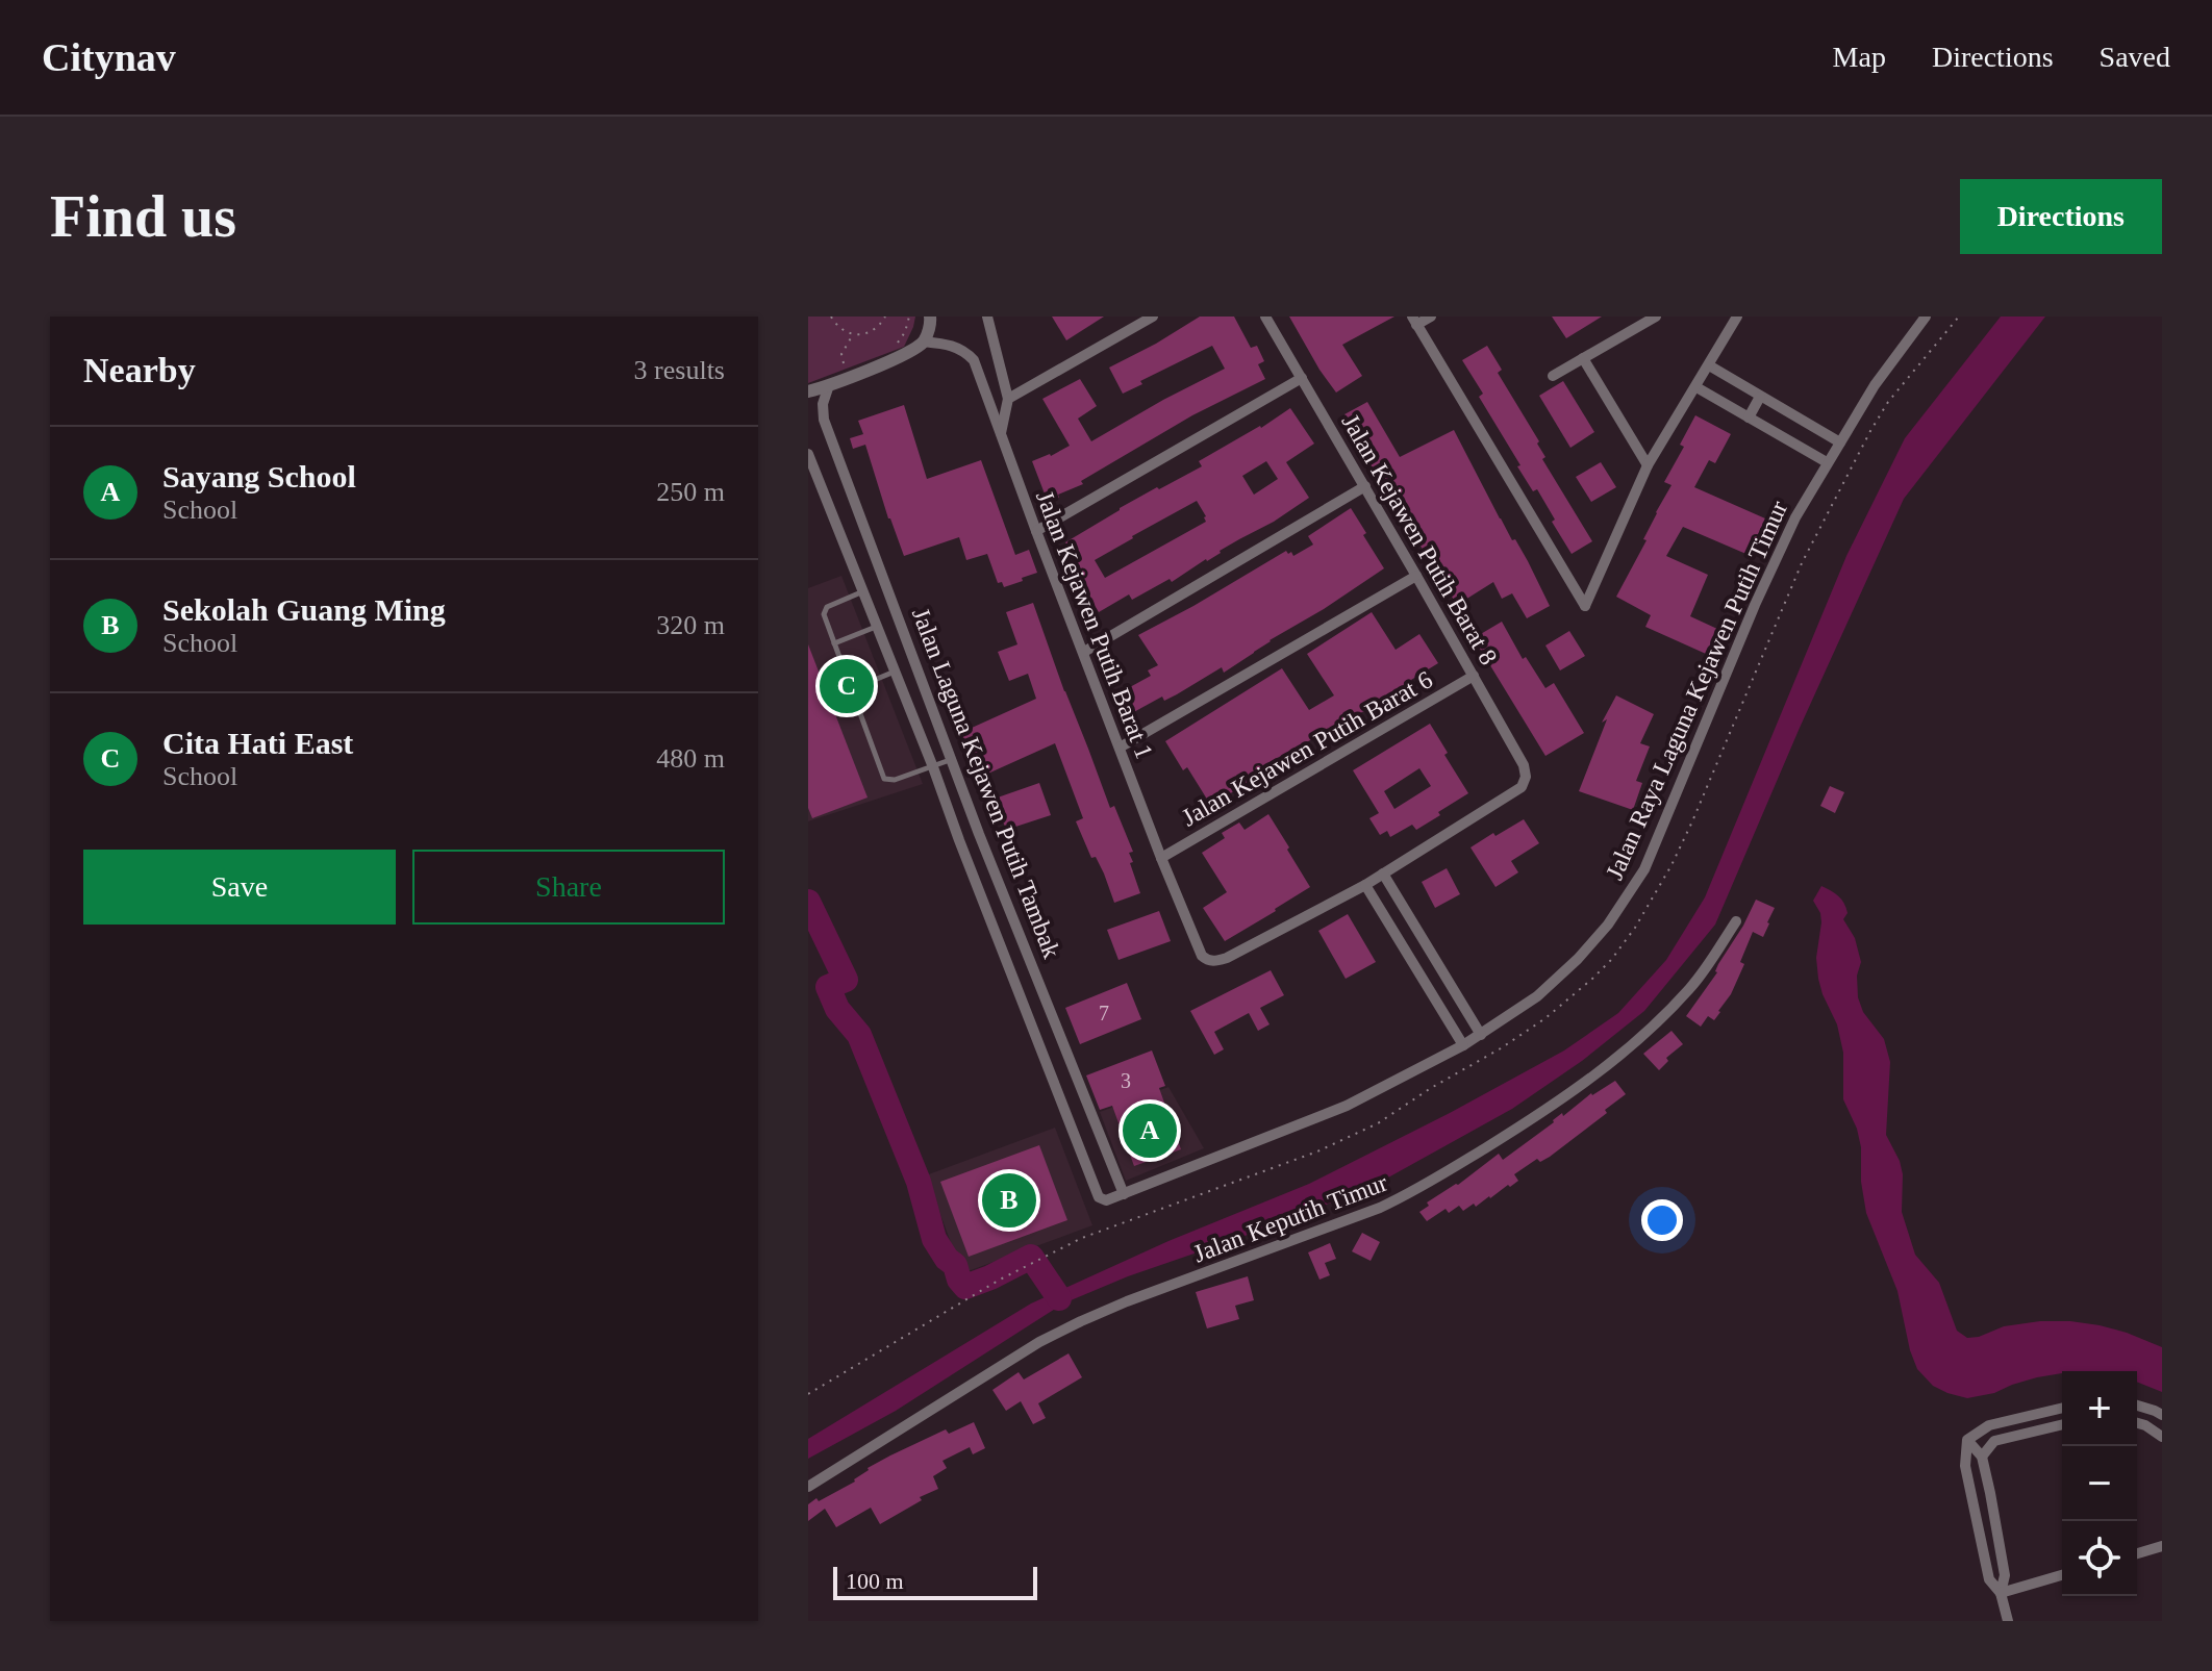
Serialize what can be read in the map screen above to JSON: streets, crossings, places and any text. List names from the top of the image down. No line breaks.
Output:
{"streets":{"street":["Jalan Kejawen Putih Barat 8","Jalan Kejawen Putih Barat 1","Jalan Raya Laguna Kejawen Putih Timur","Jalan Kejawen Putih Barat 6","Jalan Laguna Kejawen Putih Tambak","Jalan Keputih Timur"]},"crossings":[["Jalan Kejawen Putih Barat 8","Jalan Kejawen Putih Barat 6"],["Jalan Kejawen Putih Barat 1","Jalan Kejawen Putih Barat 6"],["Jalan Raya Laguna Kejawen Putih Timur","Jalan Laguna Kejawen Putih Tambak"]],"house_numbers":["7","3"],"scale_bar":"100 m","page":{"header":"Citynav","nav":["Map","Directions","Saved"],"buttons":["Directions",["Save","Share"]],"title":"Find us","heading":["Nearby","3 results"],"list":[{"mark":"A","name":"Sayang School","note":"School","value":"250 m"},{"mark":"B","name":"Sekolah Guang Ming","note":"School","value":"320 m"},{"mark":"C","name":"Cita Hati East","note":"School","value":"480 m"}],"pins":["C","A","B"],"map_buttons":["+","−"],"scale":"100 m"}}
